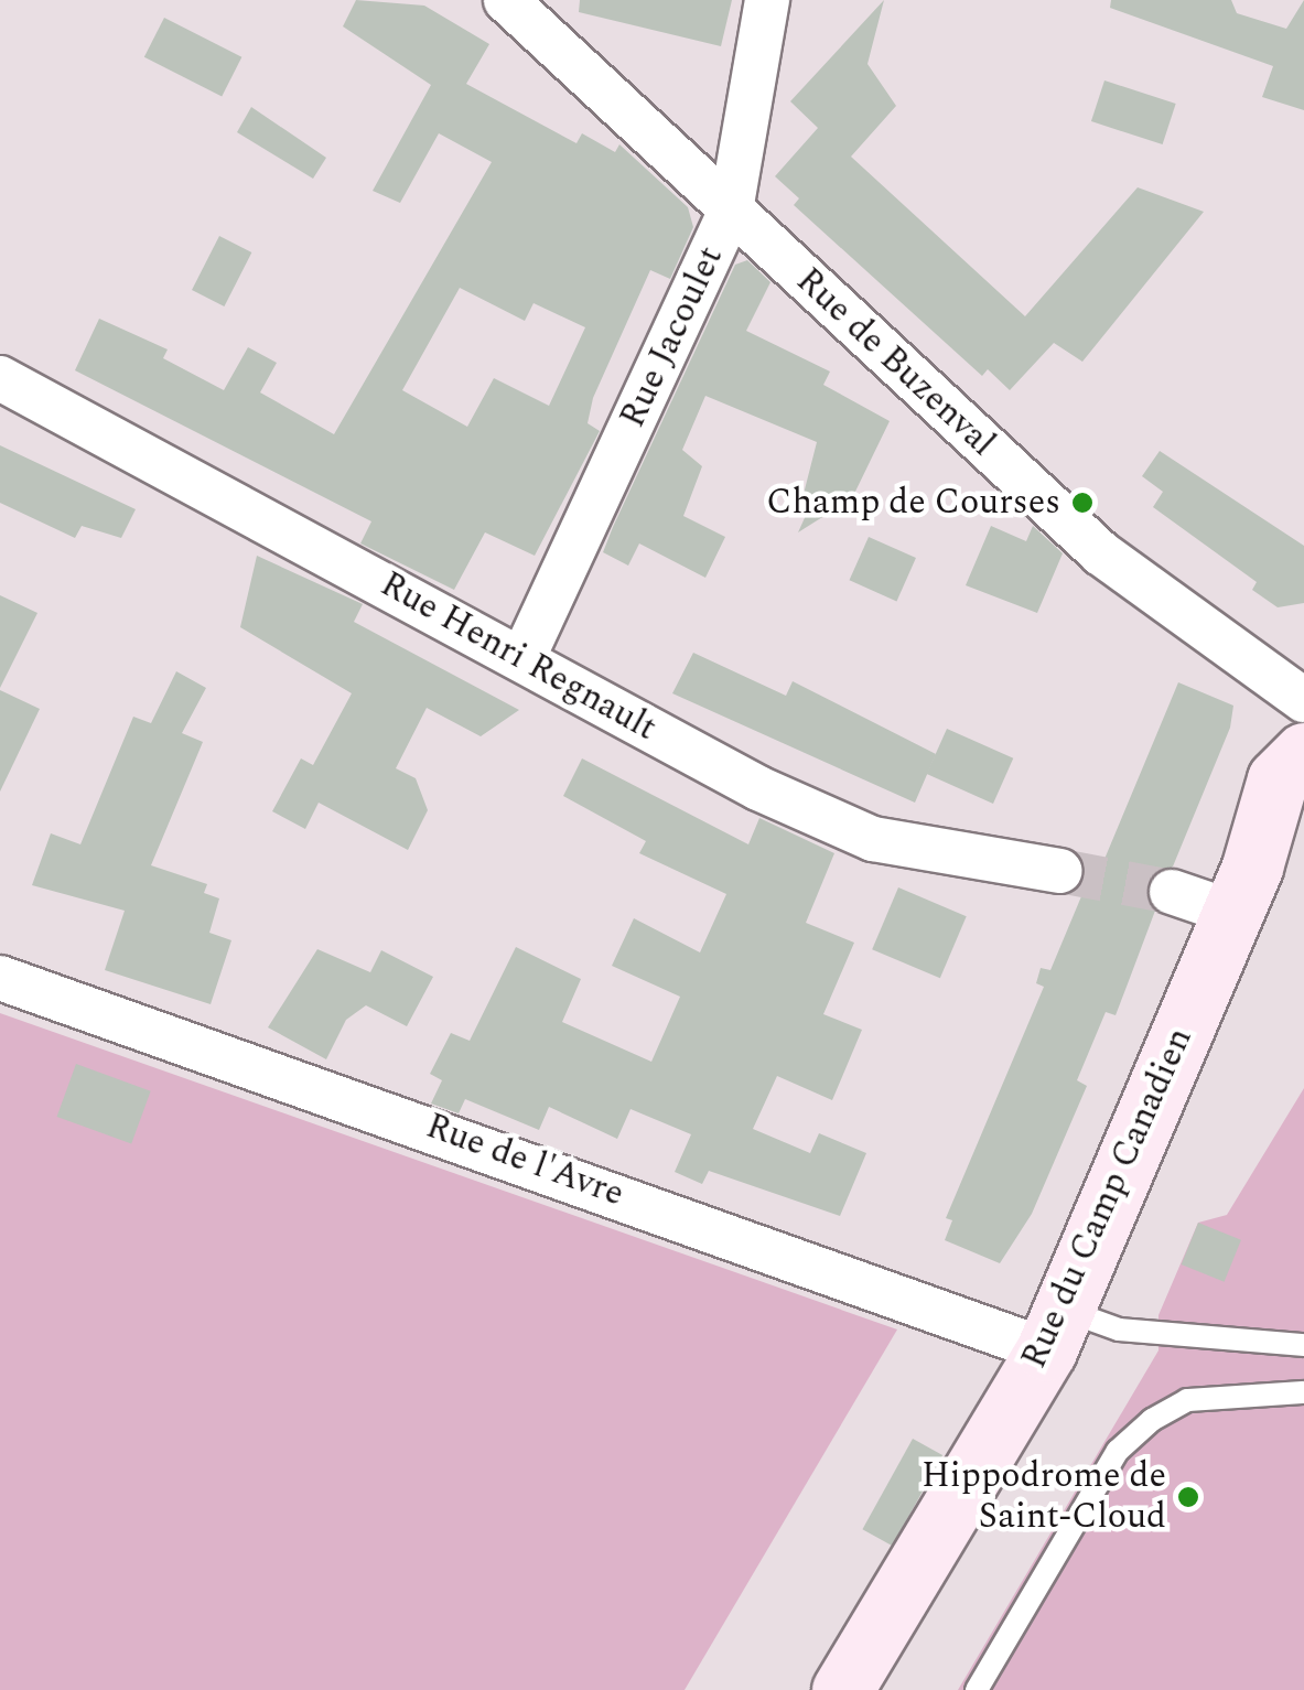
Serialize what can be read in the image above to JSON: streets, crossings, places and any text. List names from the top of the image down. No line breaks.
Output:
{"streets":{"main road":["Rue du Camp Canadien"],"street":["Rue Jacoulet","Rue de Buzenval","Rue Henri Regnault","Rue de l'Avre"]},"crossings":[["Rue Jacoulet","Rue de Buzenval"],["Rue Jacoulet","Rue Henri Regnault"],["Rue de l'Avre","Rue du Camp Canadien"]],"places":["Champ de Courses","Hippodrome de Saint-Cloud"]}
